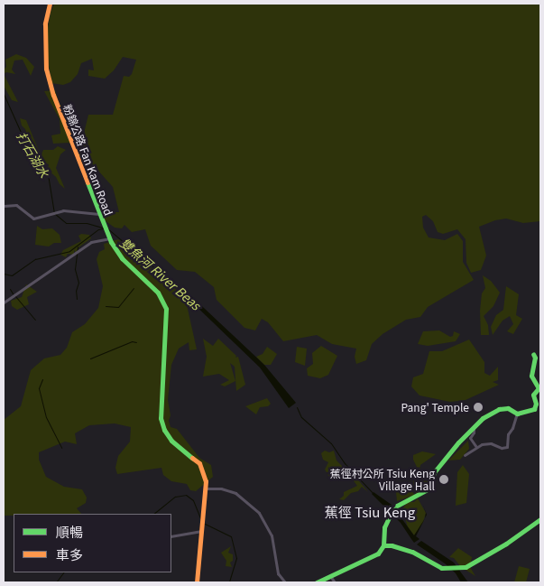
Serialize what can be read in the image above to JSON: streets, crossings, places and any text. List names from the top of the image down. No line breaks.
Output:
{"streets":{"main road":["粉錦公路 Fan Kam Road"]},"districts":["蕉徑 Tsiu Keng"],"water":["打石湖水","雙魚河 River Beas"],"places":["Pang' Temple","蕉徑村公所 Tsiu Keng Village Hall"],"legend":["順暢","車多"]}
